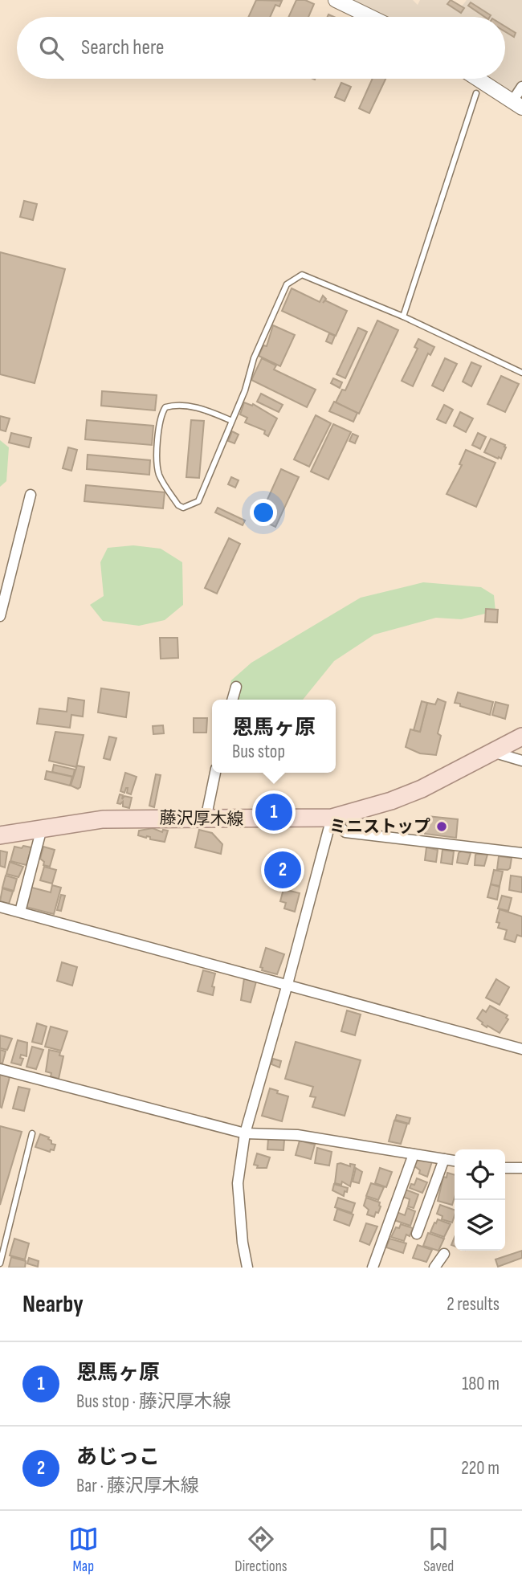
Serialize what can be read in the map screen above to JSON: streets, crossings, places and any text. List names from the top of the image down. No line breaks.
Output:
{"streets":{"main road":["藤沢厚木線"]},"places":["ミニストップ"],"page":{"search":"Search here","popup":["恩馬ヶ原","Bus stop"],"pins":["1","2"],"heading":["Nearby","2 results"],"list":[{"mark":"1","name":"恩馬ヶ原","note":"Bus stop · 藤沢厚木線","value":"180 m"},{"mark":"2","name":"あじっこ","note":"Bar · 藤沢厚木線","value":"220 m"}],"nav":["Map","Directions","Saved"]}}
